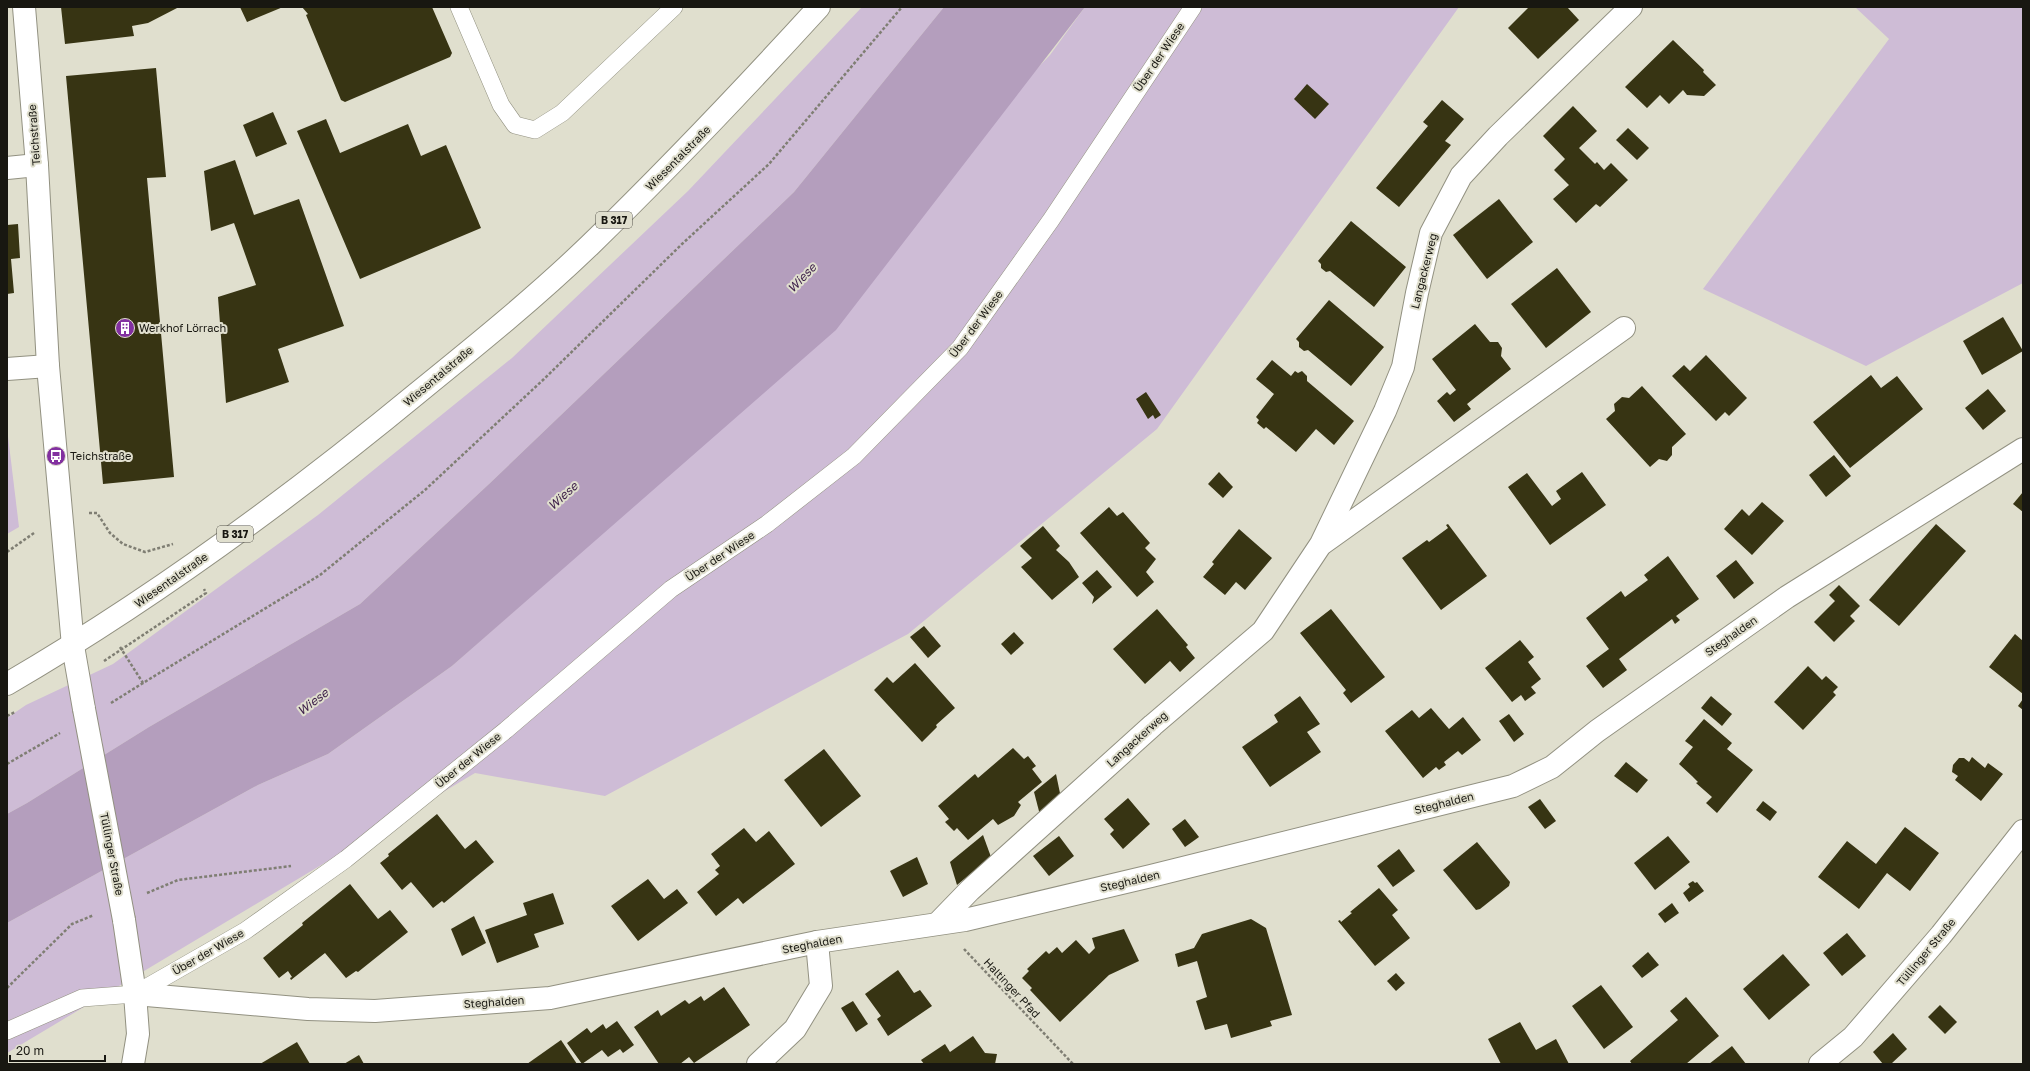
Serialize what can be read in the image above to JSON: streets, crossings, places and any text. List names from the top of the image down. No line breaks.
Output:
{"streets":{"street":["Teichstraße","Wiesentalstraße","B 317","Langackerweg","Steghalden","Tüllinger Straße"],"lane":["Über der Wiese"],"path":["Haltinger Pfad"]},"crossings":[["Über der Wiese","Steghalden"],["Über der Wiese","Tüllinger Straße"],["Teichstraße","Wiesentalstraße"],["Teichstraße","Tüllinger Straße"],["Wiesentalstraße","Tüllinger Straße"],["Langackerweg","Steghalden"],["Langackerweg","Haltinger Pfad"],["Steghalden","Tüllinger Straße"],["Steghalden","Haltinger Pfad"]],"water":["Wiese"],"places":{"building":["Werkhof Lörrach"],"bus stop":["Teichstraße"]},"scale_bar":"20 m"}
